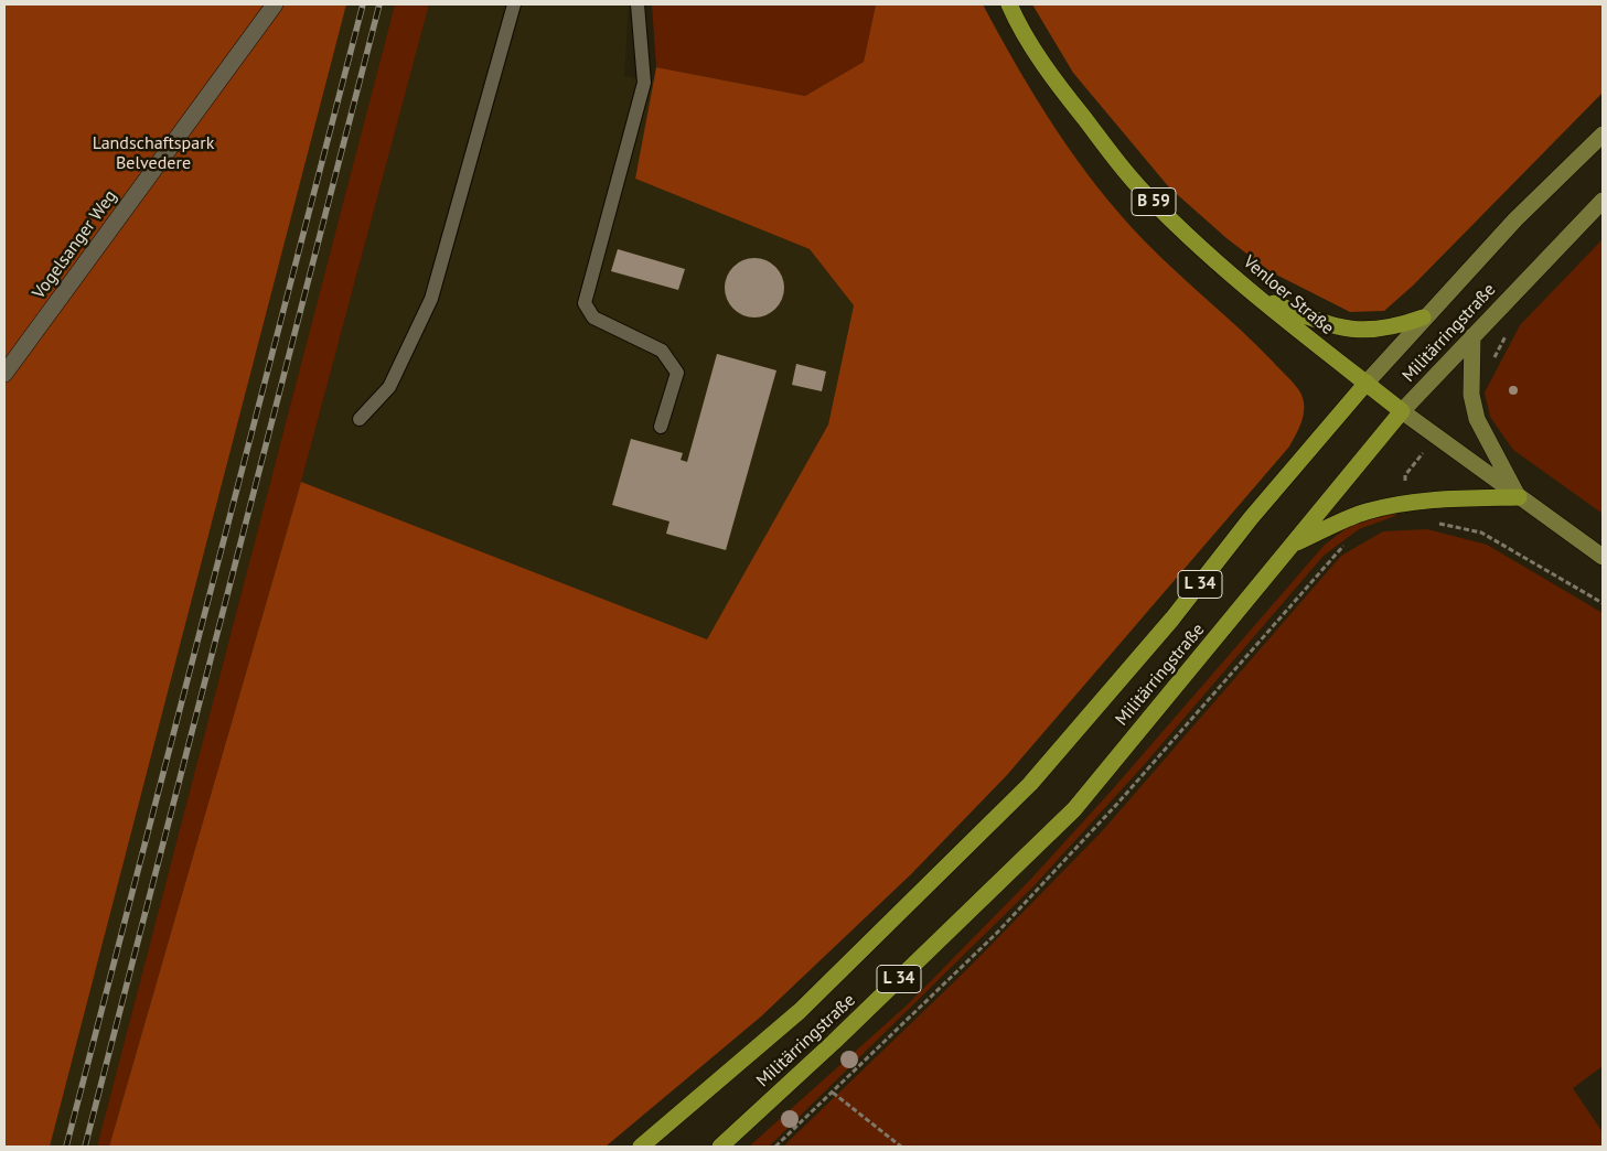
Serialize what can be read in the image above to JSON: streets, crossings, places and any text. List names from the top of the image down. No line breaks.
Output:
{"streets":{"main road":["B 59","Venloer Straße","Militärringstraße","L 34"],"street":["Vogelsanger Weg"]},"crossings":[["Venloer Straße","Militärringstraße"],["Venloer Straße","L 34"],["Militärringstraße","L 34"]],"parks":["Landschaftspark Belvedere"]}
